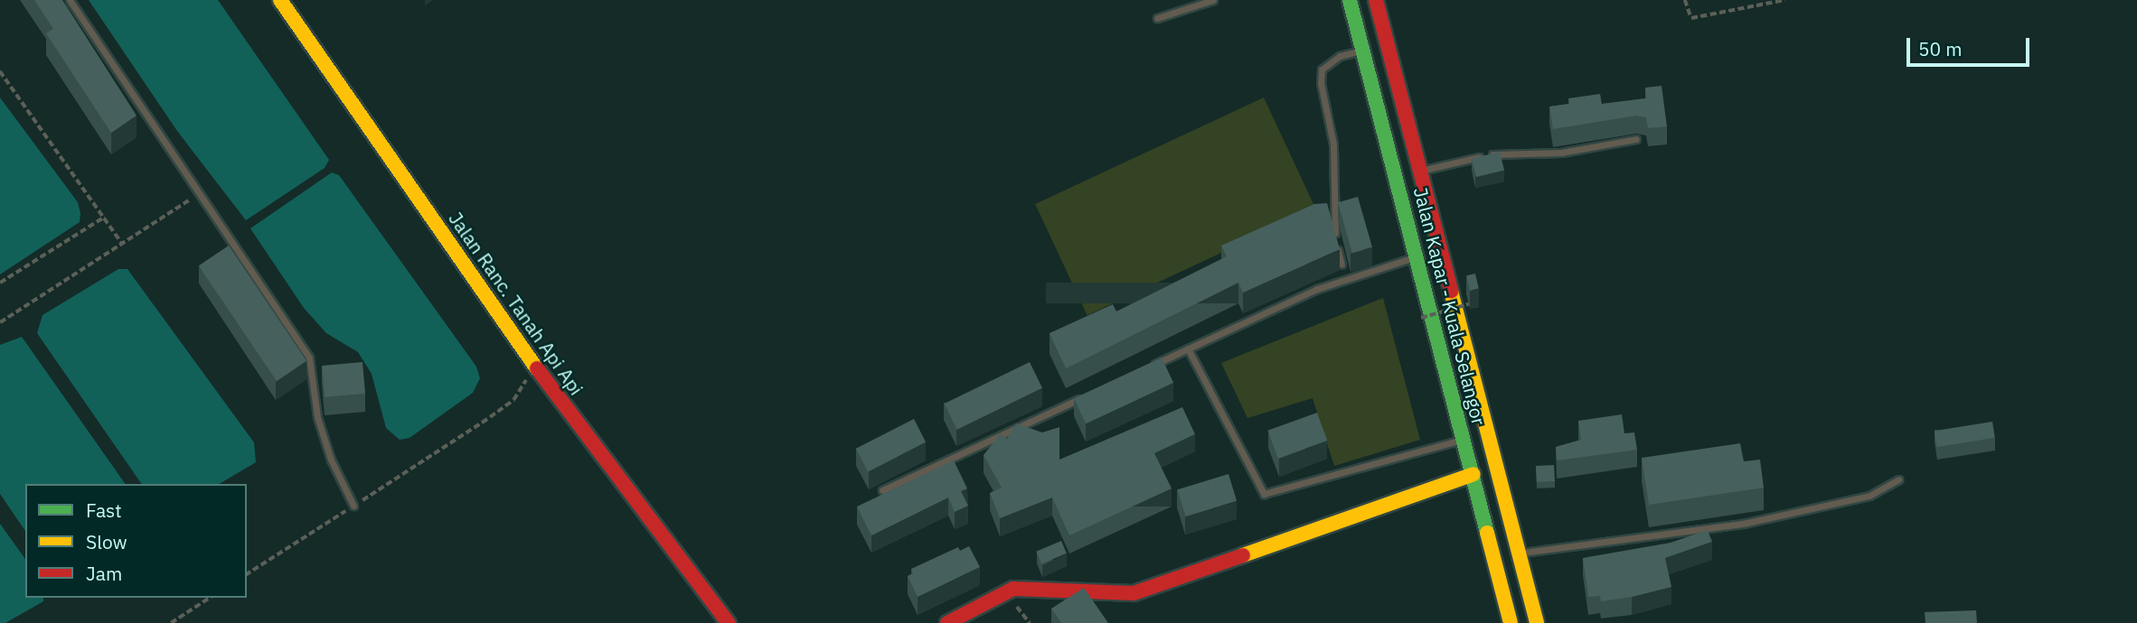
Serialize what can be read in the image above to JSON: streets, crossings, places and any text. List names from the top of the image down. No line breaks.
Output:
{"streets":{"main road":["Jalan Ranc. Tanah Api Api","Jalan Kapar - Kuala Selangor"]},"legend":["Fast","Slow","Jam"],"scale_bar":"50 m"}
